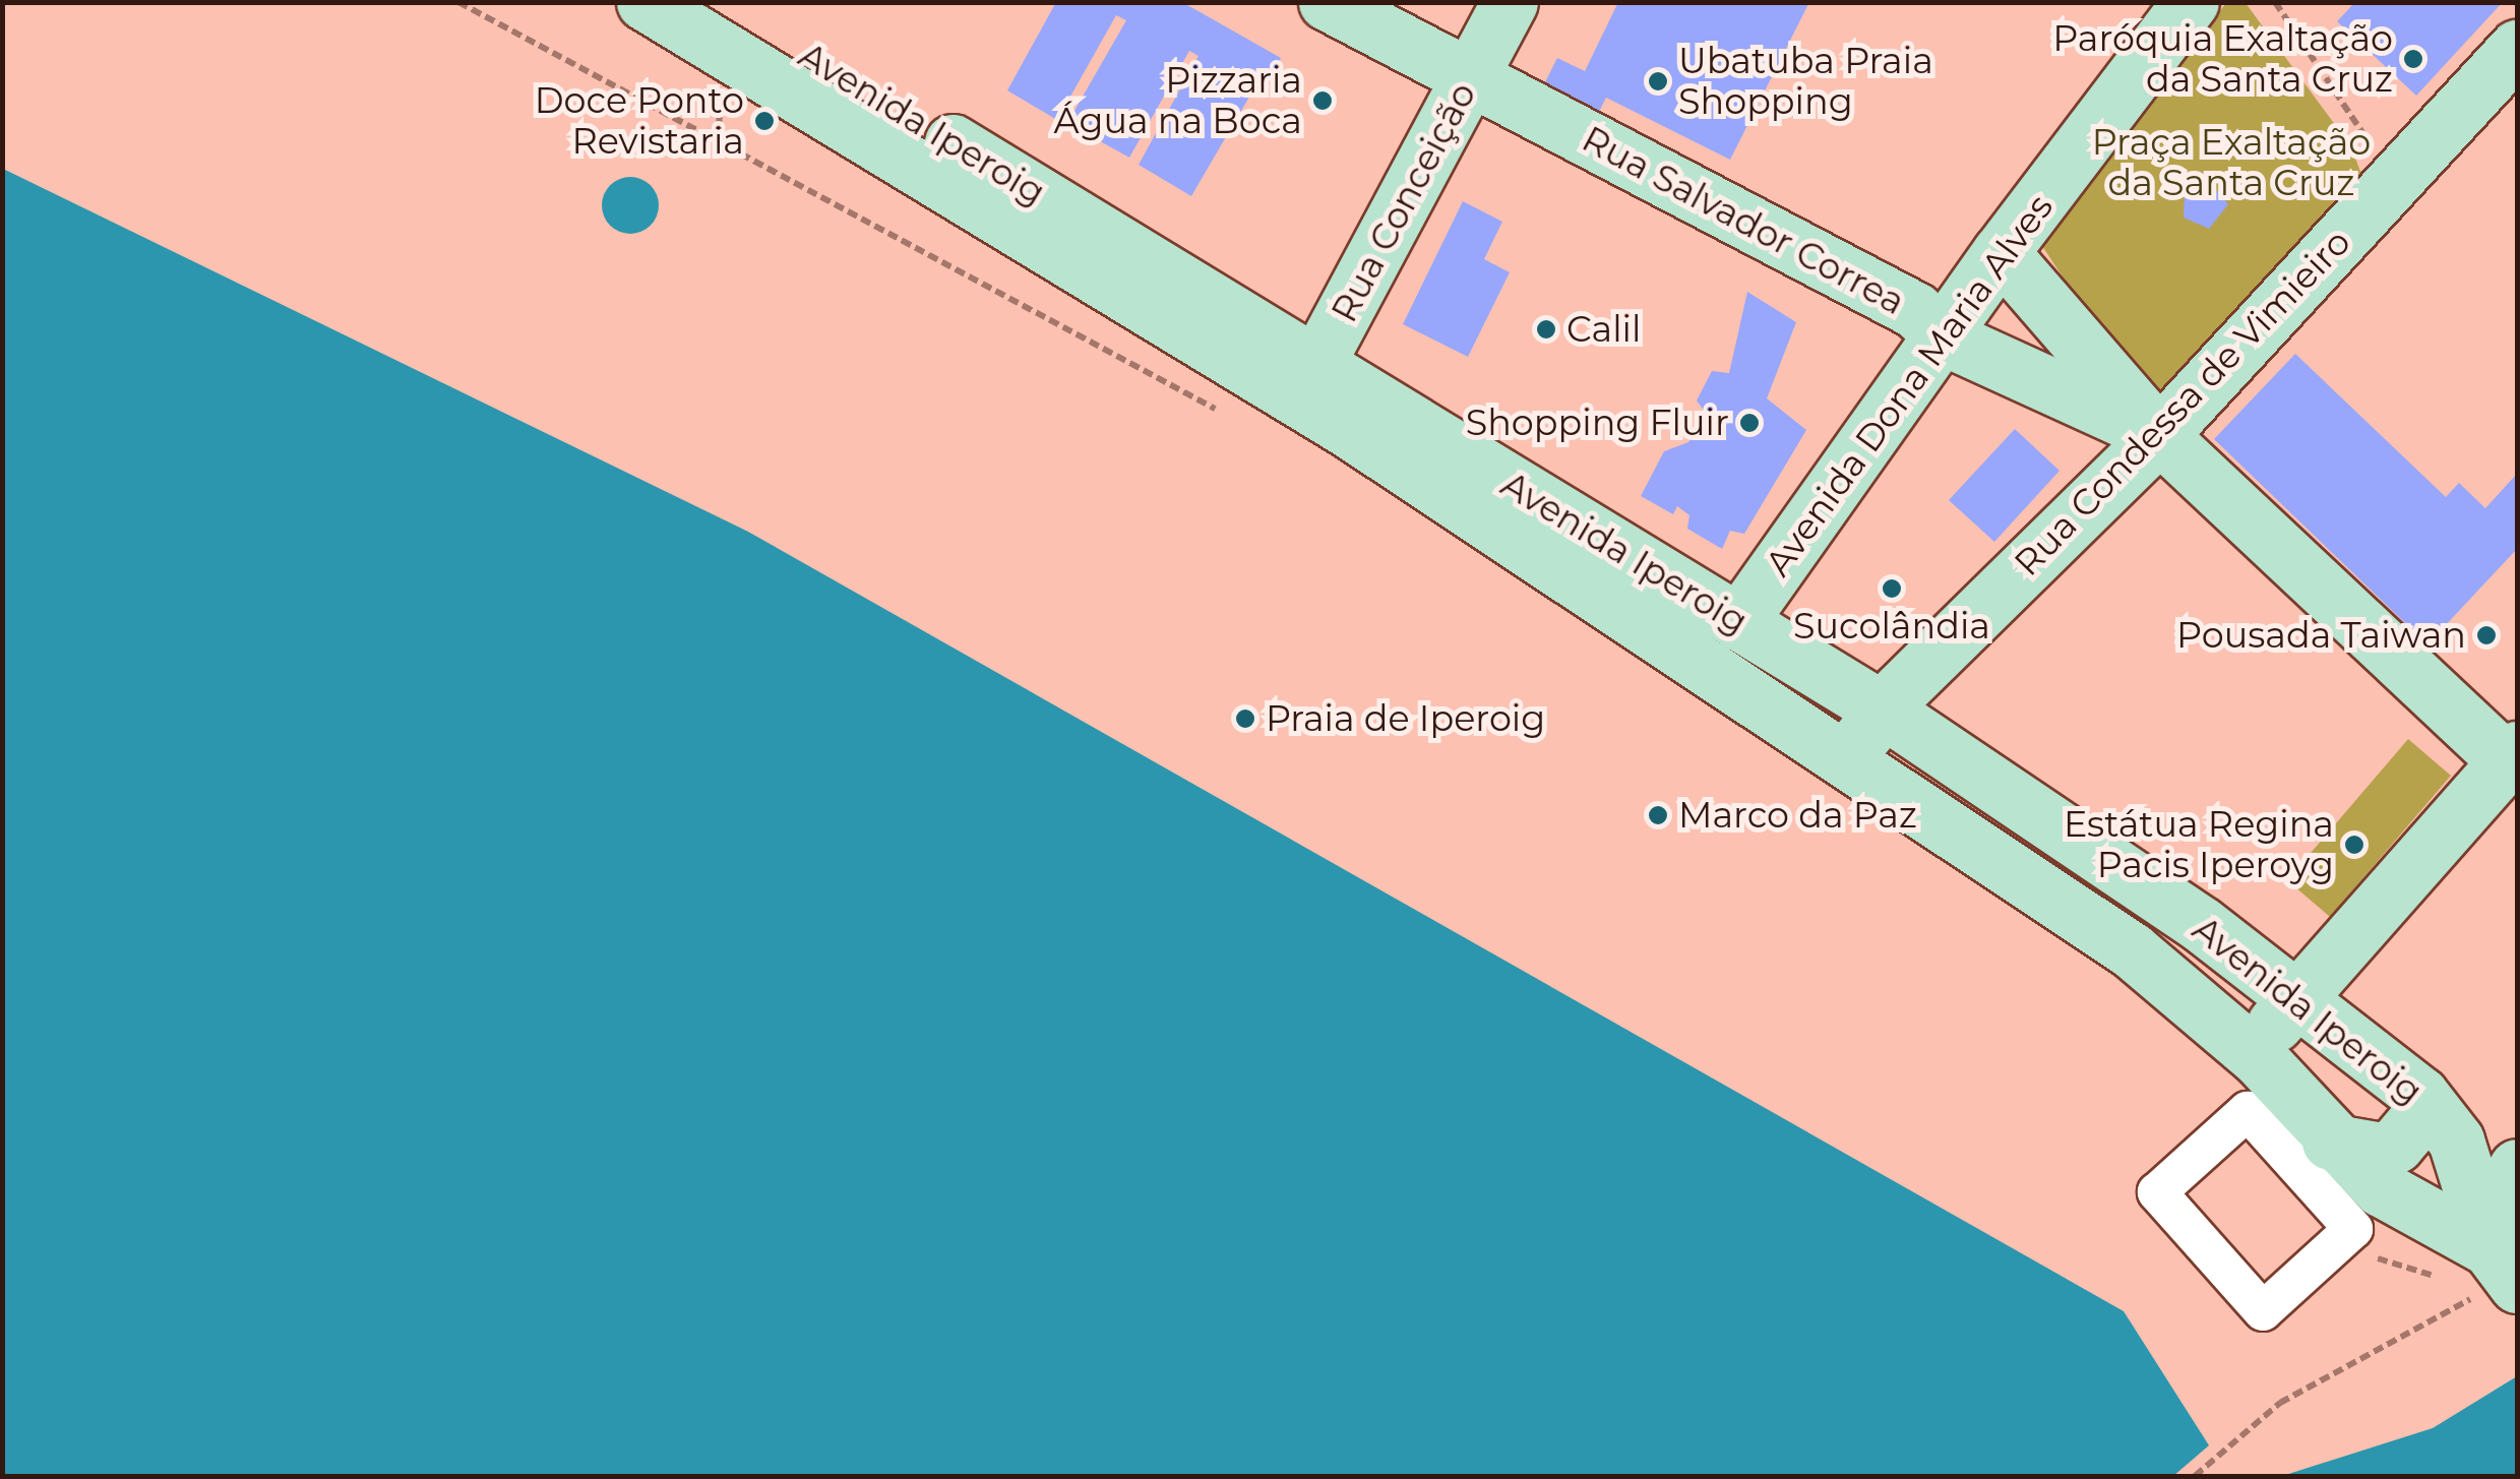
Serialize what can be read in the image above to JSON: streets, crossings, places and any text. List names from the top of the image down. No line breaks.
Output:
{"streets":{"main road":["Avenida Iperoig","Rua Conceição","Rua Salvador Correa","Avenida Dona Maria Alves","Rua Condessa de Vimieiro"]},"crossings":[["Avenida Iperoig","Rua Conceição"],["Avenida Iperoig","Avenida Dona Maria Alves"],["Avenida Iperoig","Rua Condessa de Vimieiro"],["Rua Conceição","Rua Salvador Correa"],["Rua Salvador Correa","Avenida Dona Maria Alves"],["Rua Salvador Correa","Rua Condessa de Vimieiro"]],"parks":["Praça Exaltação da Santa Cruz"],"places":["Paróquia Exaltação da Santa Cruz","Ubatuba Praia Shopping","Pizzaria Água na Boca","Doce Ponto Revistaria","Calil","Shopping Fluir","Sucolândia","Pousada Taiwan","Praia de Iperoig","Marco da Paz","Estátua Regina Pacis Iperoyg"]}
